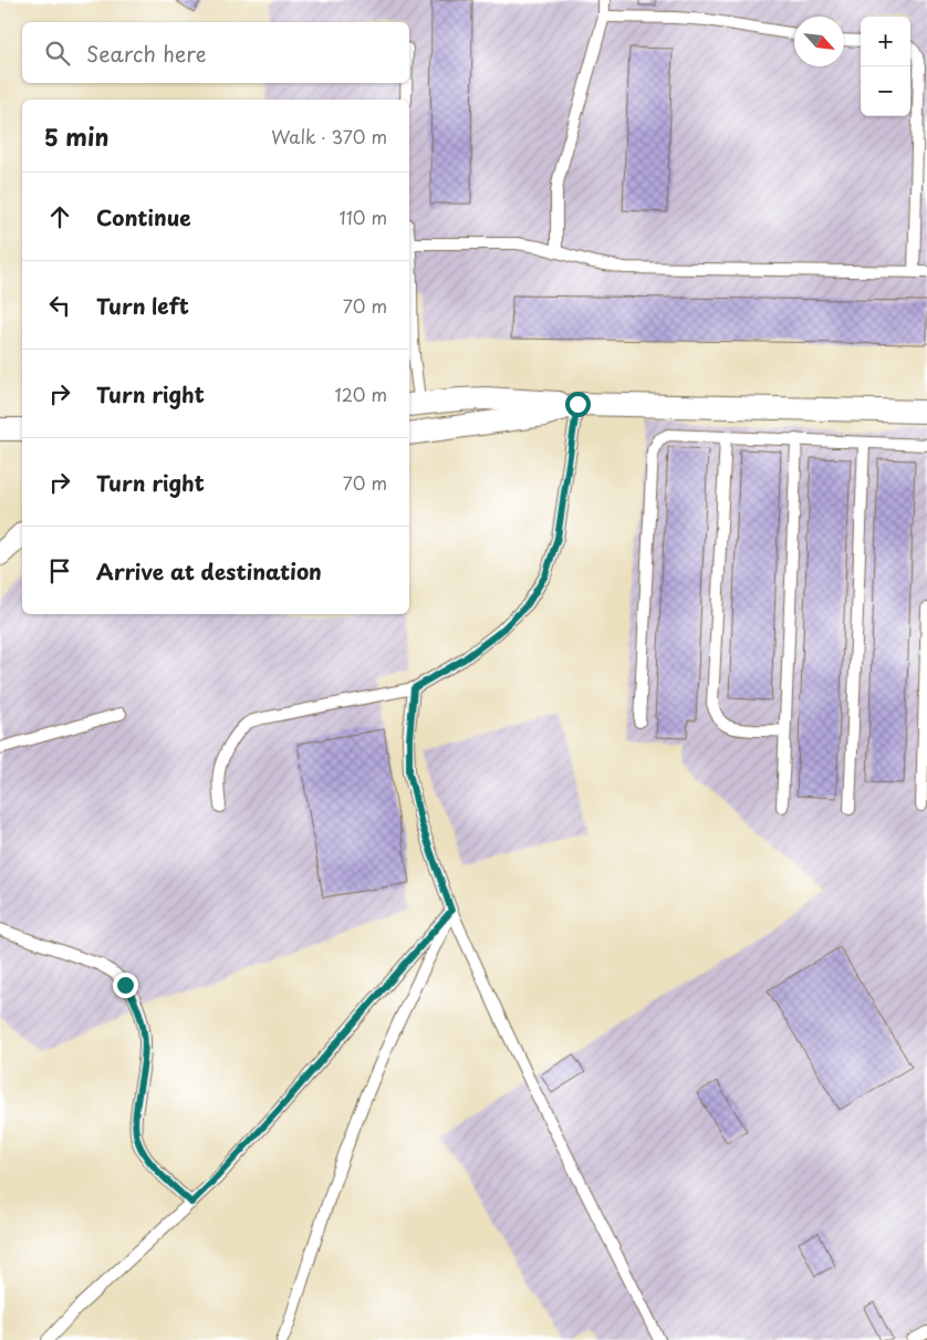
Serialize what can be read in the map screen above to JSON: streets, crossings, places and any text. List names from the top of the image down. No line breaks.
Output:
{"north":"bottom right","page":{"map_buttons":["+","−"],"search":"Search here","heading":["5 min","Walk · 370 m"],"list":[["Continue","110 m"],["Turn left","70 m"],["Turn right","120 m"],["Turn right","70 m"],"Arrive at destination"]}}
